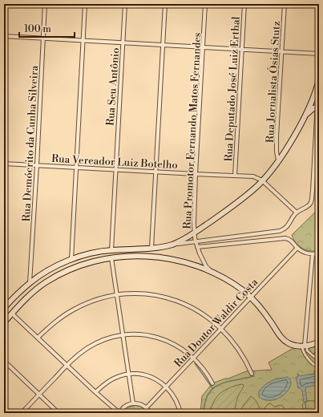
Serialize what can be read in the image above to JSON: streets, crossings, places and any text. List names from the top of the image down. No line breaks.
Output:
{"streets":{"street":["Rua Jornalista Ósias Stutz","Rua Seu Antônio","Rua Deputado José Luiz Erthal","Rua Promotor Fernando Matos Fernandes","Rua Demócrito da Cunha Silveira","Rua Vereador Luiz Botelho","Rua Doutor Waldir Costa"]},"crossings":[["Rua Seu Antônio","Rua Vereador Luiz Botelho"],["Rua Deputado José Luiz Erthal","Rua Vereador Luiz Botelho"],["Rua Promotor Fernando Matos Fernandes","Rua Vereador Luiz Botelho"],["Rua Demócrito da Cunha Silveira","Rua Vereador Luiz Botelho"]],"scale_bar":"100 m"}
